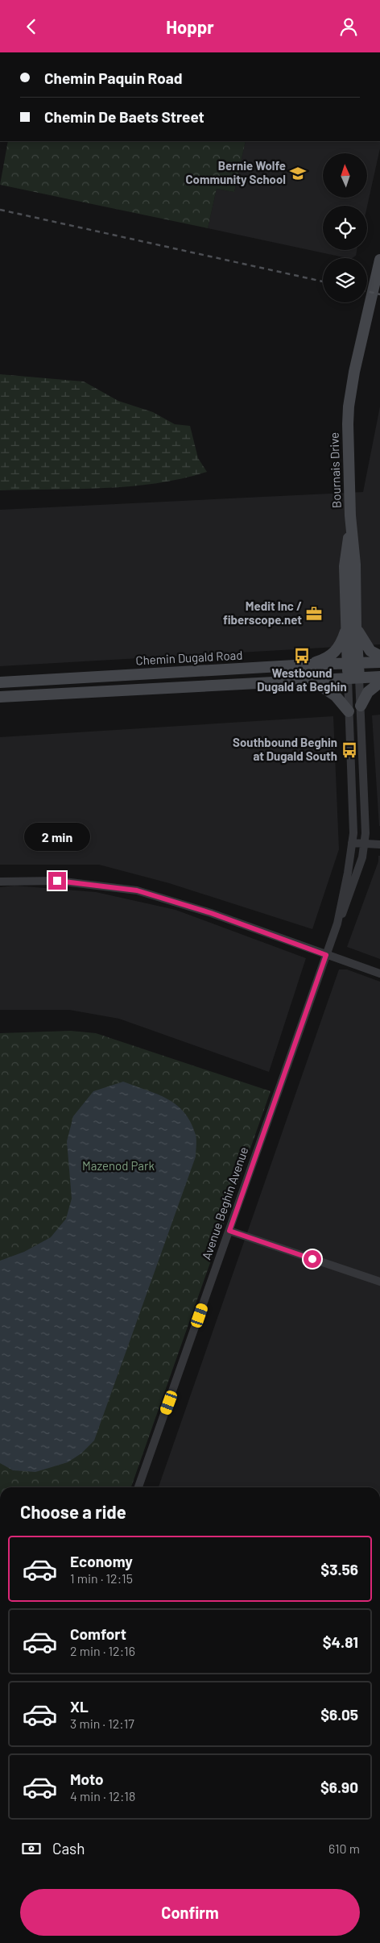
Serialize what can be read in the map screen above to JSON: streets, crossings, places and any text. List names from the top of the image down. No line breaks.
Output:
{"streets":{"main road":["Bournais Drive","Chemin Dugald Road","Avenue Beghin Avenue"]},"crossings":[["Bournais Drive","Avenue Beghin Avenue"],["Chemin Dugald Road","Avenue Beghin Avenue"]],"parks":["Mazenod Park"],"places":{"school or university":["Bernie Wolfe Community School"],"office":["Medit Inc / fiberscope.net"],"bus stop":["Westbound Dugald at Beghin","Southbound Beghin at Dugald South"]},"north":"top","page":{"header":"Hoppr","banner":["Chemin Paquin Road","Chemin De Baets Street"],"bubble":"2 min","heading":"Choose a ride","list":[{"name":"Economy","note":"1 min · 12:15","value":"$3.56"},{"name":"Comfort","note":"2 min · 12:16","value":"$4.81"},{"name":"XL","note":"3 min · 12:17","value":"$6.05"},{"name":"Moto","note":"4 min · 12:18","value":"$6.90"}],"pay":["Cash","610 m"],"buttons":"Confirm"}}
